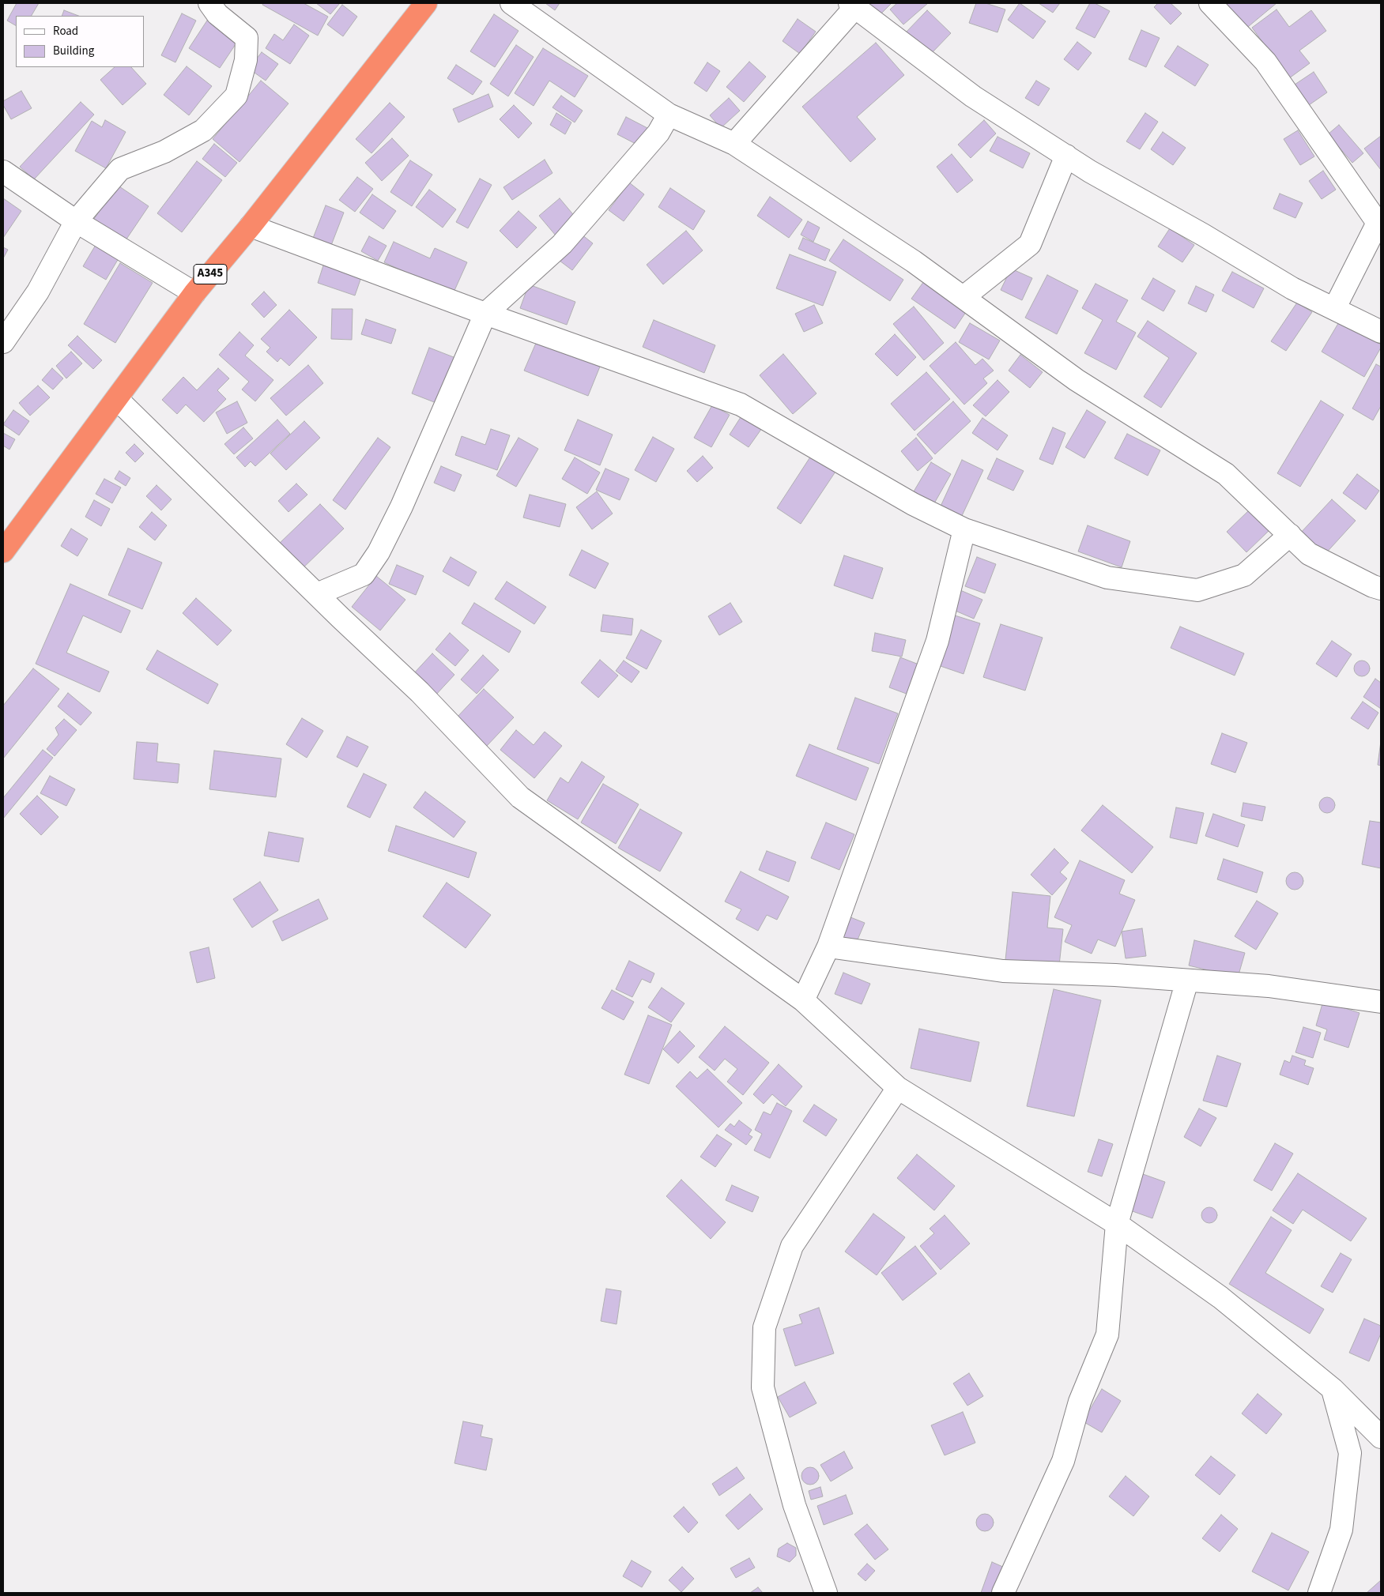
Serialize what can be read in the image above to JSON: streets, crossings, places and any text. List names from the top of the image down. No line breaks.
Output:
{"streets":{"highway":["A345"]},"legend":["Road","Building"]}
